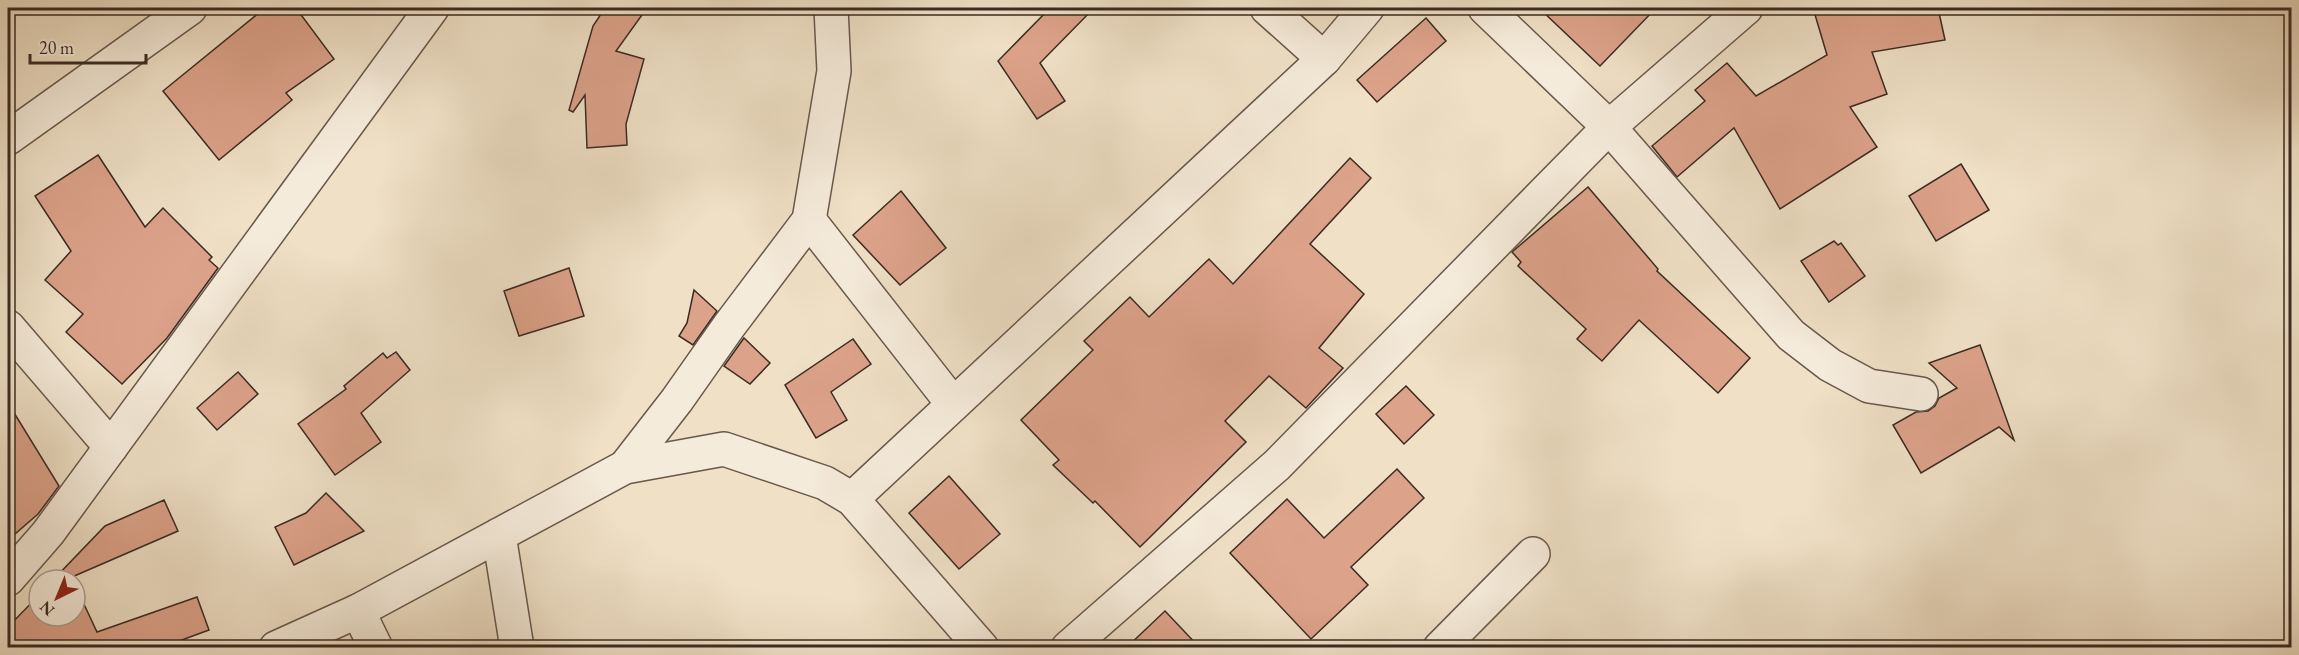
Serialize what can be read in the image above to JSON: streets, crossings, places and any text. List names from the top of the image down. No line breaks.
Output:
{"scale_bar":"20 m","north":"bottom left"}
